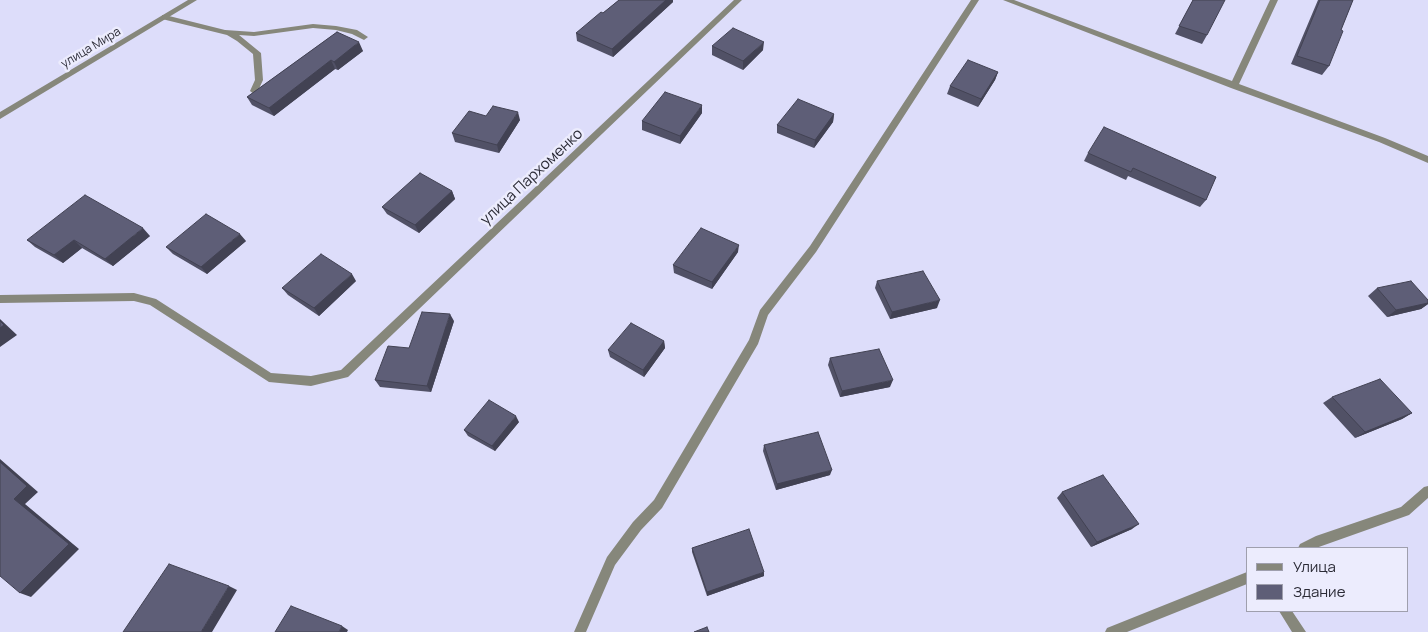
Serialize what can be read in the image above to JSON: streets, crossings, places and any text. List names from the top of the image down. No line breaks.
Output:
{"streets":{"street":["улица Мира","улица Пархоменко"]},"legend":["Улица","Здание"]}
